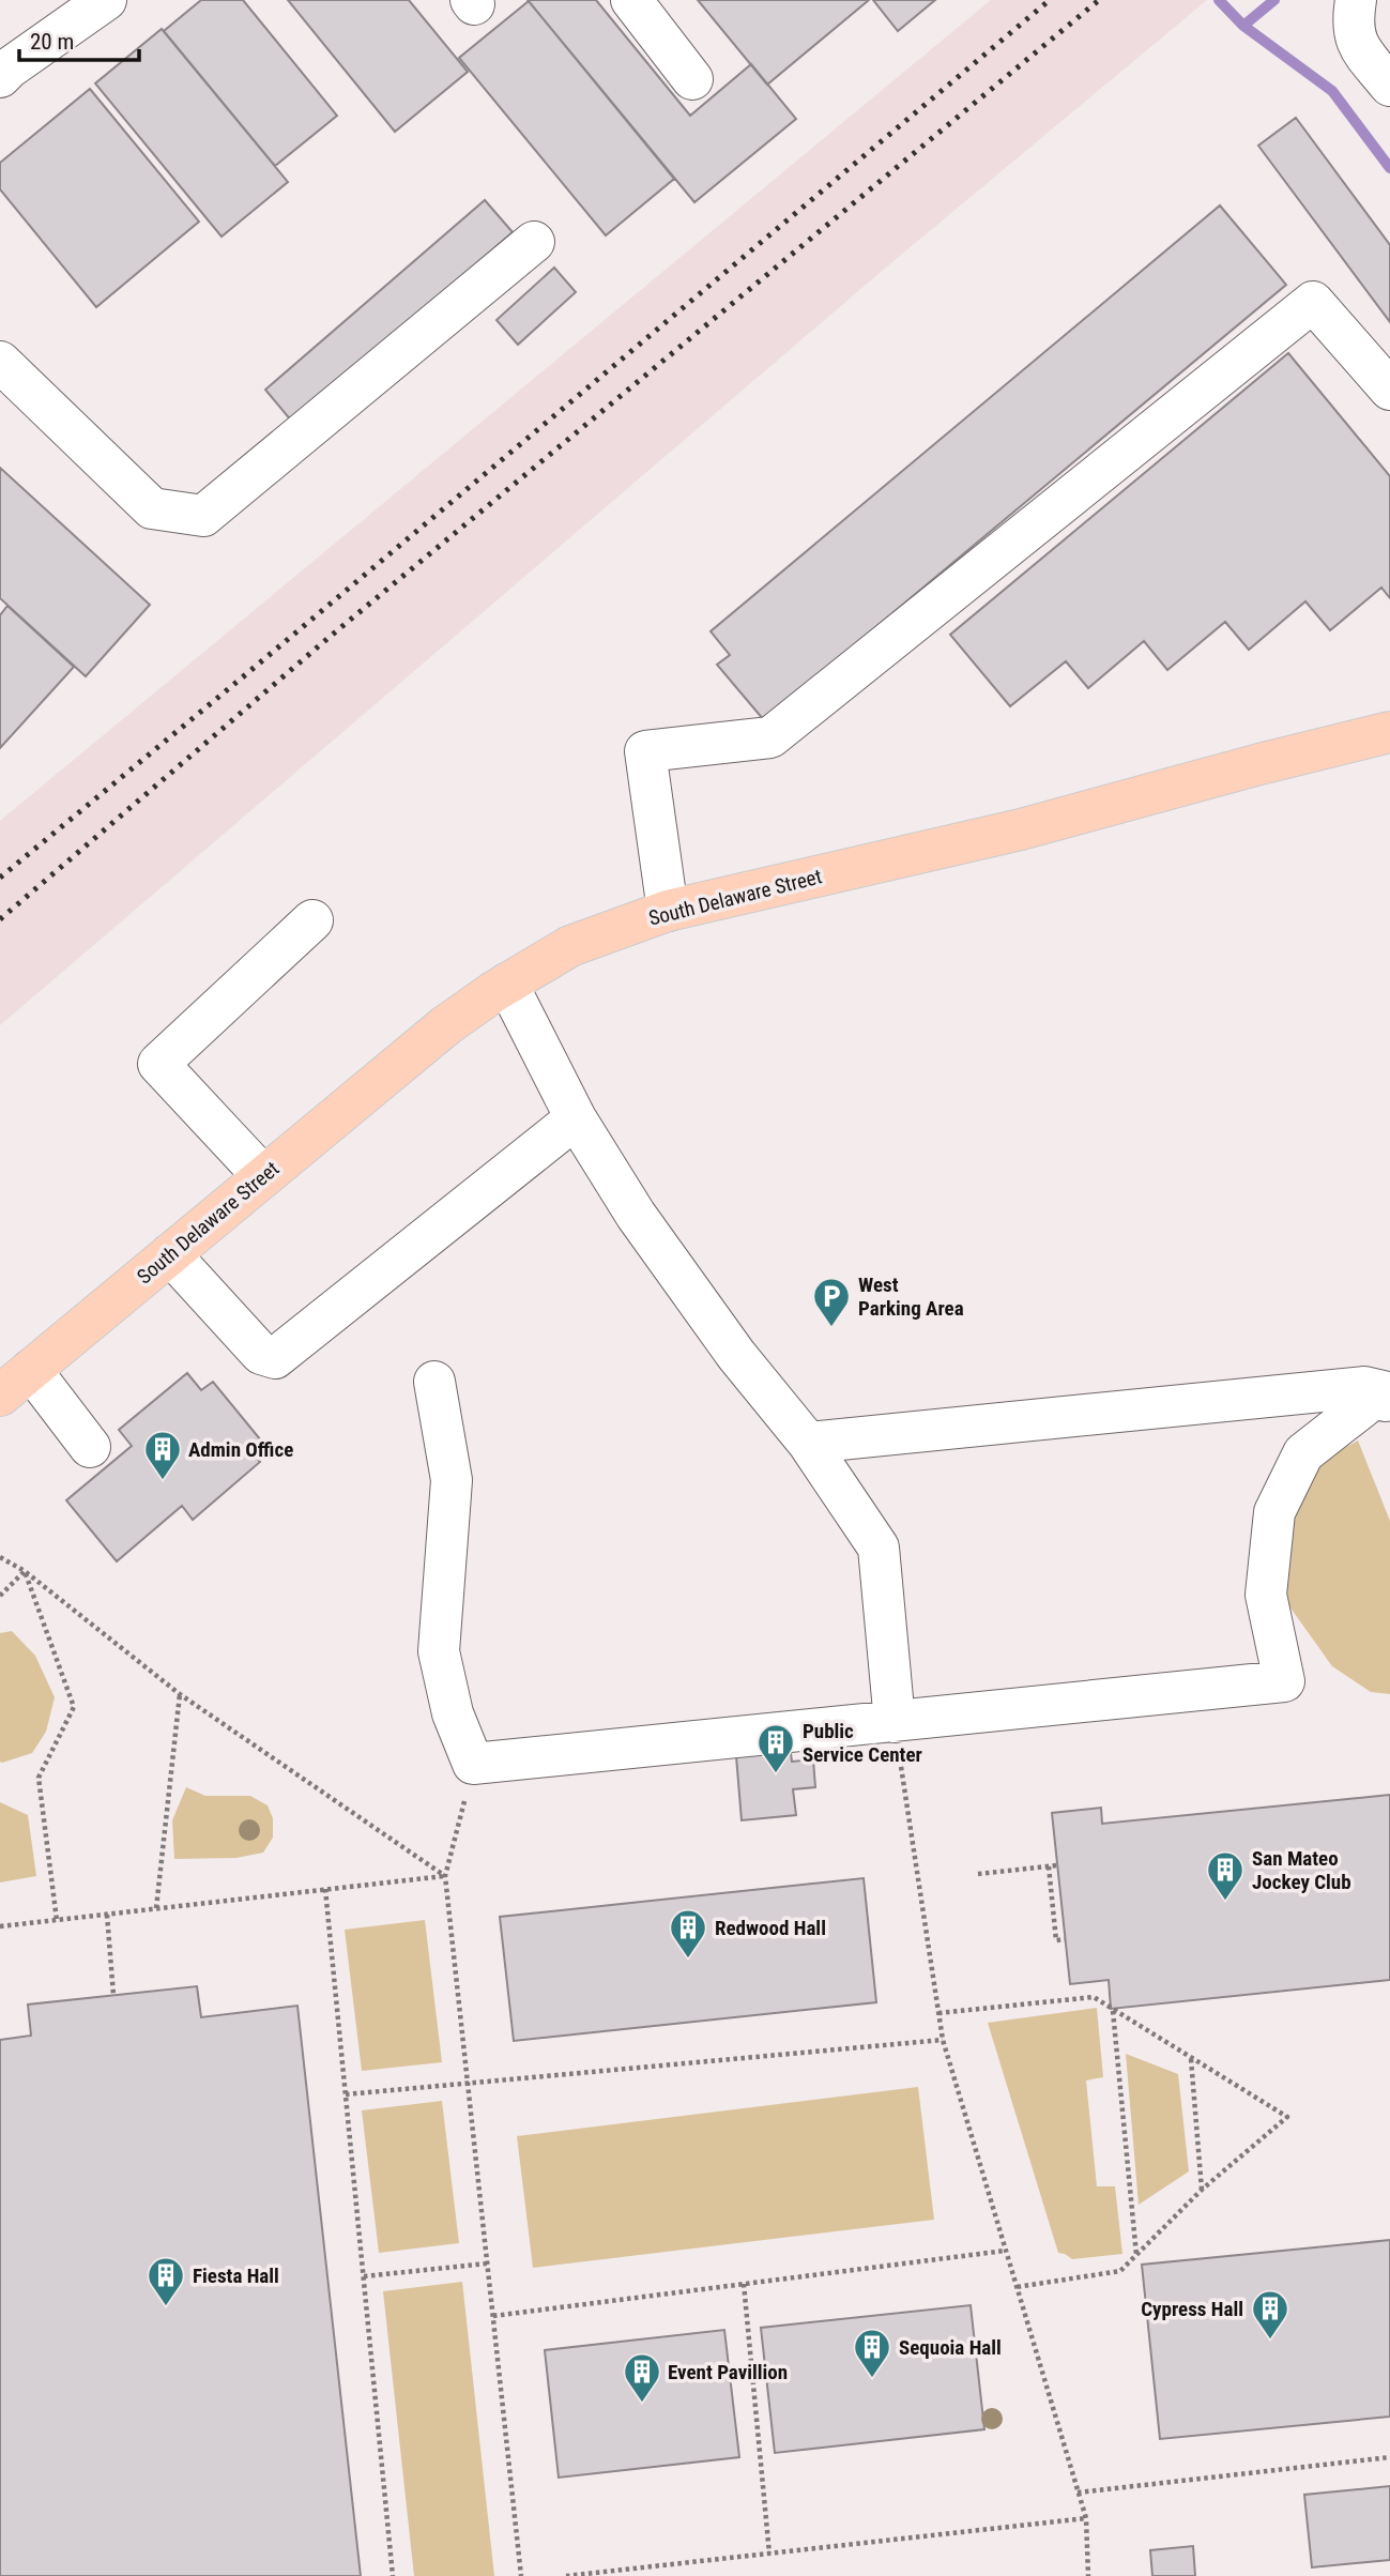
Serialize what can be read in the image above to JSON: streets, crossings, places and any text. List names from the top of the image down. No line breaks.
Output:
{"streets":{"main road":["South Delaware Street"]},"places":{"parking":["West Parking Area"],"building":["Admin Office","Public Service Center","San Mateo Jockey Club","Redwood Hall","Fiesta Hall","Cypress Hall","Sequoia Hall","Event Pavillion"]},"scale_bar":"20 m"}
